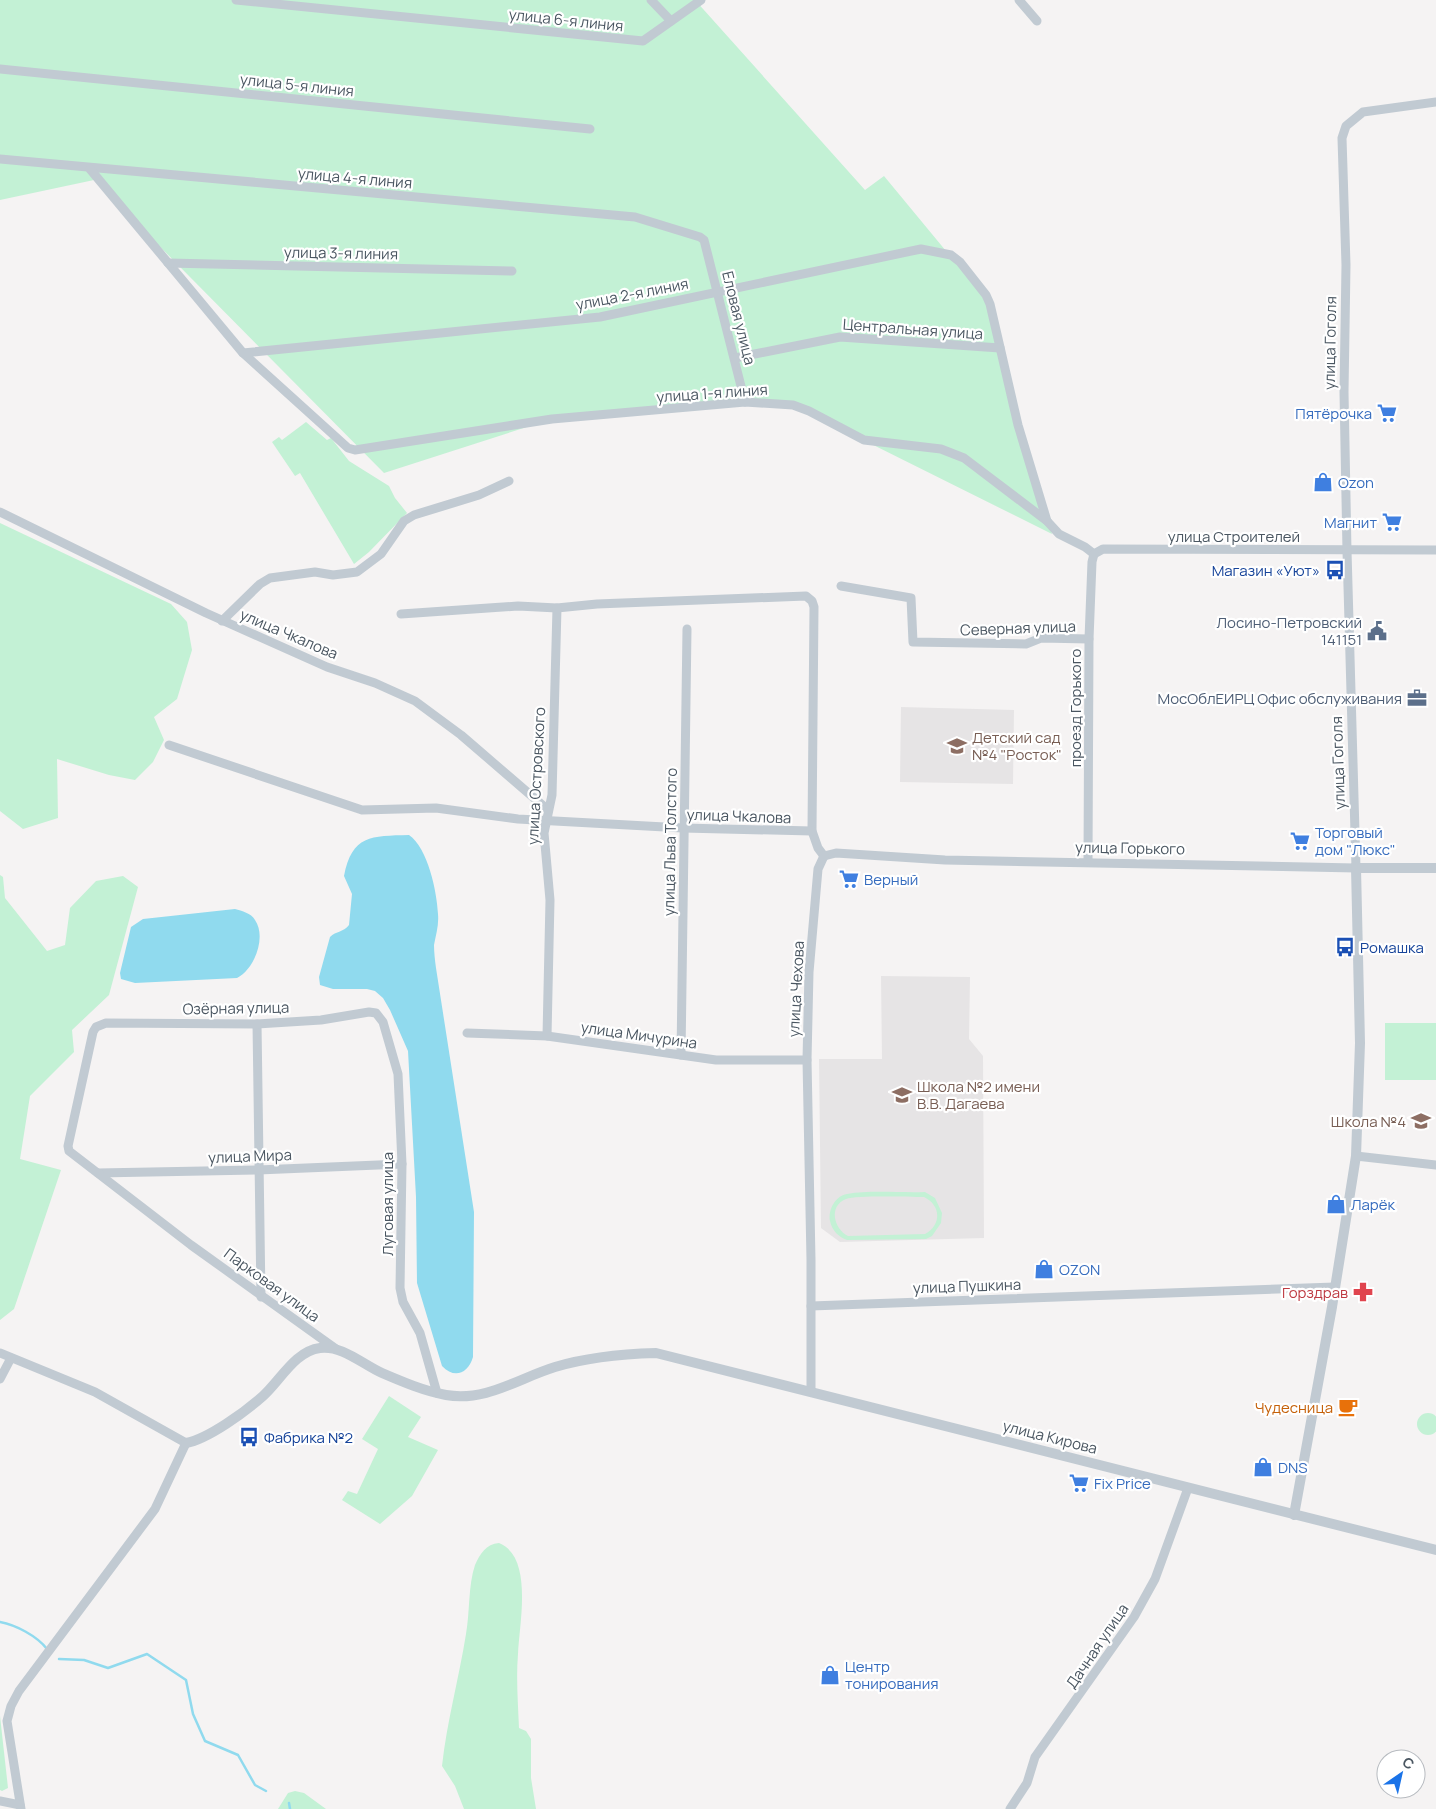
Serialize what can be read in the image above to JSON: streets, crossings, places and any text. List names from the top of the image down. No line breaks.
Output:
{"streets":{"street":["улица 6-я линия","улица 5-я линия","улица 4-я линия","улица 3-я линия","улица 2-я линия","Еловая улица","Центральная улица","улица Гоголя","улица 1-я линия","улица Строителей","Северная улица","улица Чкалова","проезд Горького","улица Островского","улица Льва Толстого","улица Горького","улица Чехова","Озёрная улица","улица Мичурина","улица Мира","Луговая улица","Парковая улица","улица Пушкина","улица Кирова","Дачная улица"]},"crossings":[["улица 4-я линия","Еловая улица"],["улица 2-я линия","Еловая улица"],["улица 2-я линия","Центральная улица"],["улица 2-я линия","улица 1-я линия"],["Еловая улица","Центральная улица"],["Еловая улица","улица 1-я линия"],["улица Гоголя","улица Строителей"],["улица Гоголя","улица Горького"],["улица Гоголя","улица Пушкина"],["улица Гоголя","улица Кирова"],["улица 1-я линия","улица Строителей"],["улица 1-я линия","проезд Горького"],["улица Строителей","проезд Горького"],["Северная улица","проезд Горького"],["улица Чкалова","улица Островского"],["улица Чкалова","улица Льва Толстого"],["проезд Горького","улица Горького"],["улица Островского","улица Мичурина"],["улица Льва Толстого","улица Мичурина"],["улица Горького","улица Чехова"],["улица Чехова","улица Мичурина"],["улица Чехова","улица Пушкина"],["улица Чехова","улица Кирова"],["Озёрная улица","Луговая улица"],["Озёрная улица","Парковая улица"],["улица Мира","Луговая улица"],["улица Мира","Парковая улица"],["Луговая улица","Парковая улица"],["Парковая улица","улица Кирова"],["улица Кирова","Дачная улица"]],"places":{"supermarket":["Пятёрочка","Магнит","Торговый дом \"Люкс\"","Верный","Fix Price"],"shop":["Ozon","Ларёк","OZON","DNS","Центр тонирования"],"bus stop":["Магазин «Уют»","Ромашка","Фабрика №2"],"public building":["Лосино-Петровский 141151"],"office":["МосОблЕИРЦ Офис обслуживания"],"school or university":["Детский сад №4 \"Росток\"","Школа №2 имени В.В. Дагаева","Школа №4"],"pharmacy":["Горздрав"],"cafe":["Чудесница"]},"north":"top right"}
